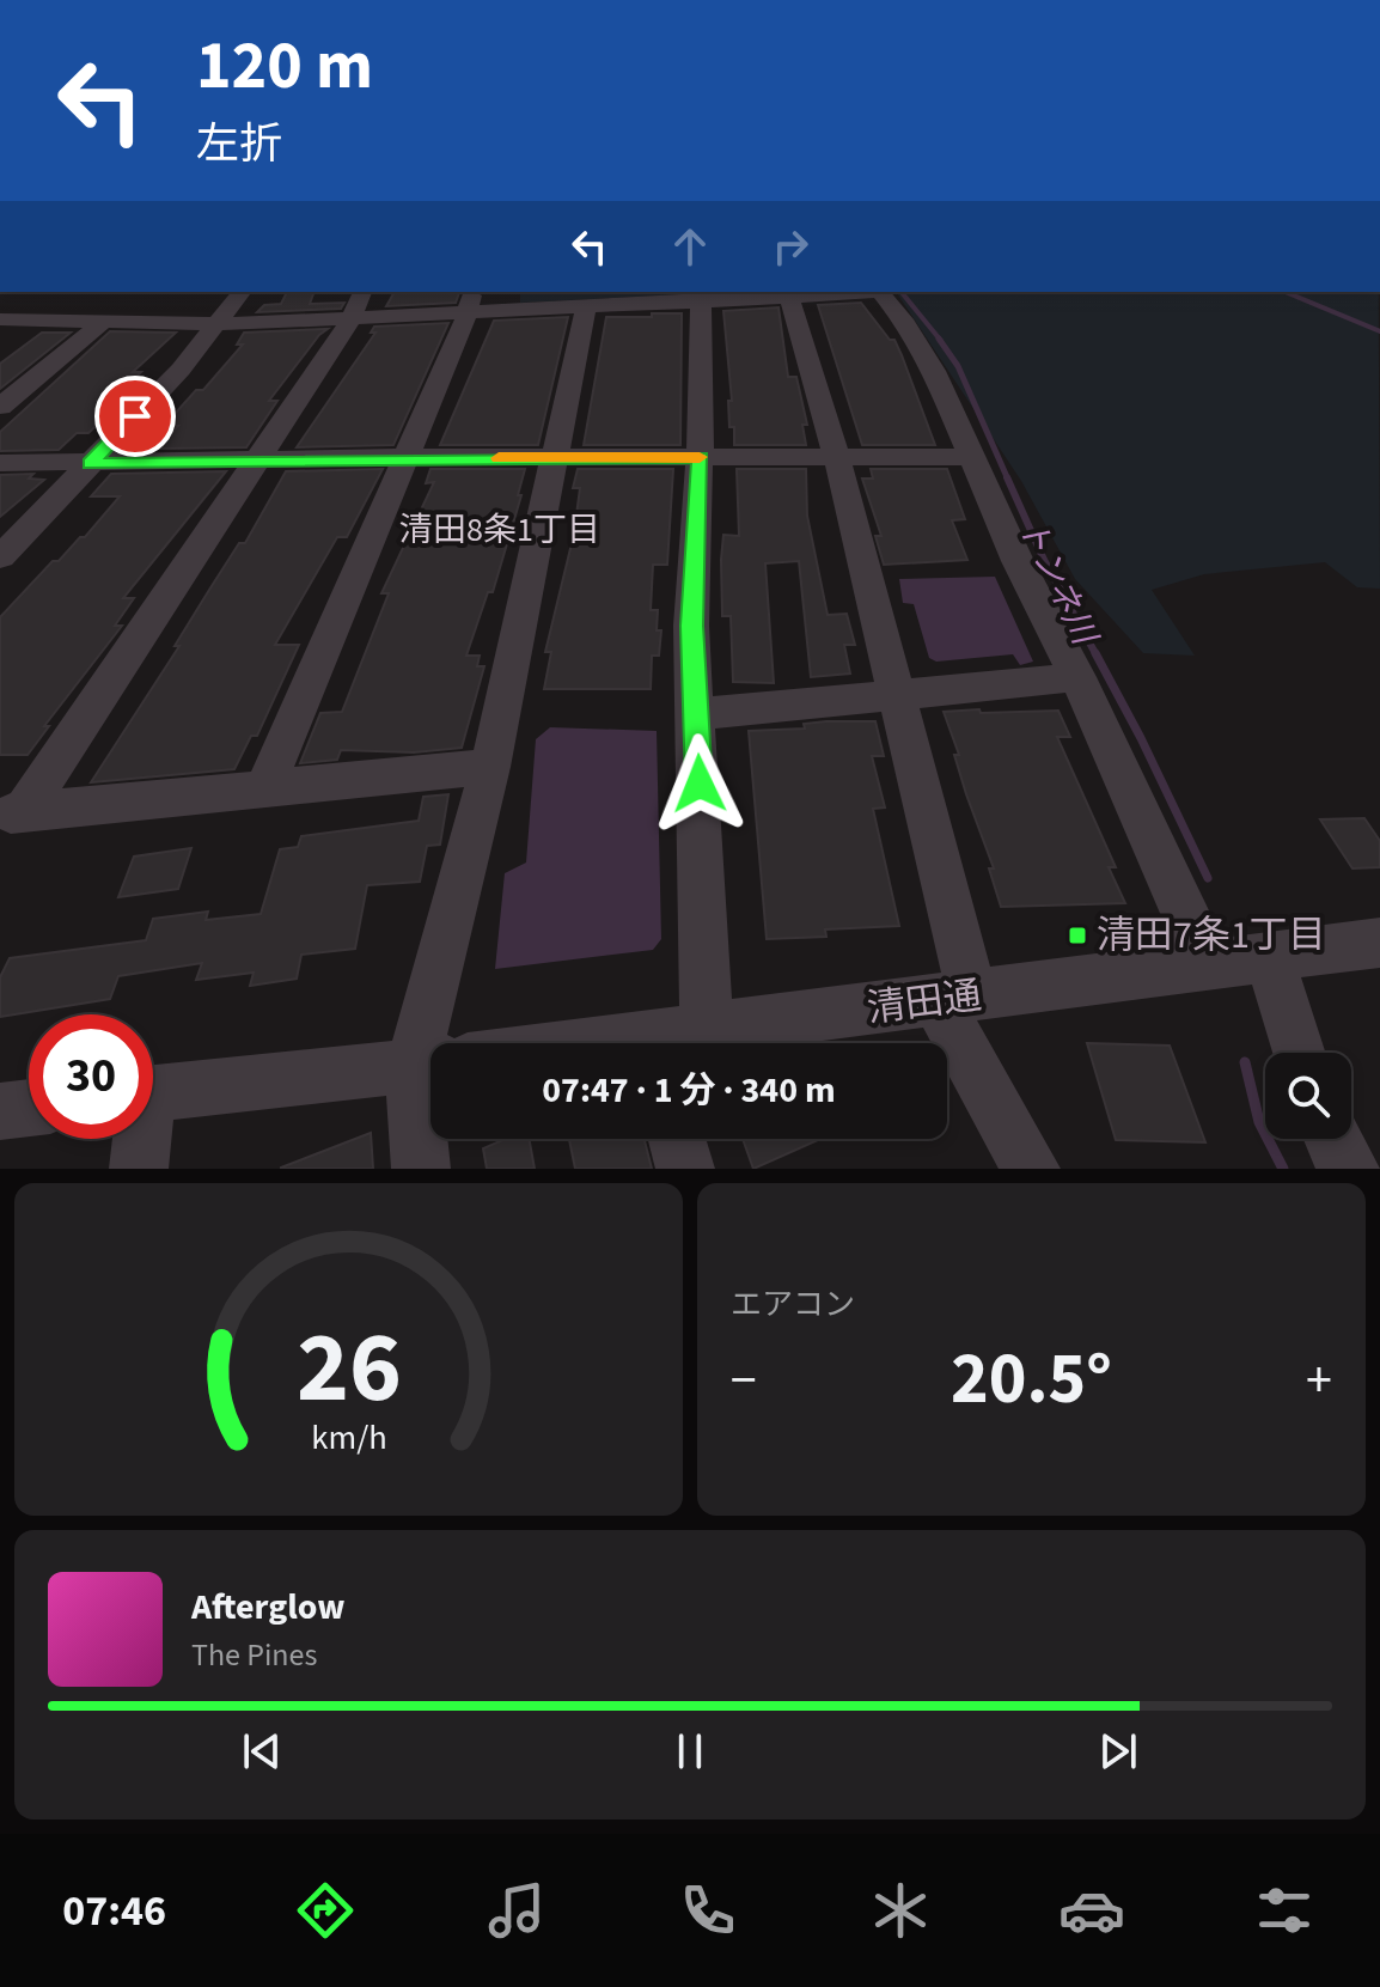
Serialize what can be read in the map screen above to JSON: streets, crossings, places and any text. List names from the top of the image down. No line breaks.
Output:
{"streets":{"street":["清田通"]},"districts":["清田8条1丁目"],"water":["トンネ川"],"places":{"transit":["清田7条1丁目"]},"page":{"turn":["120 m","左折"],"limit":"30","trip":"07:47 · 1 分 · 340 m","tile":"エアコン","heat":["−","20.5°","+"],"song":["Afterglow","The Pines"],"tabs":"07:46","gauge":["26","km/h"]}}
